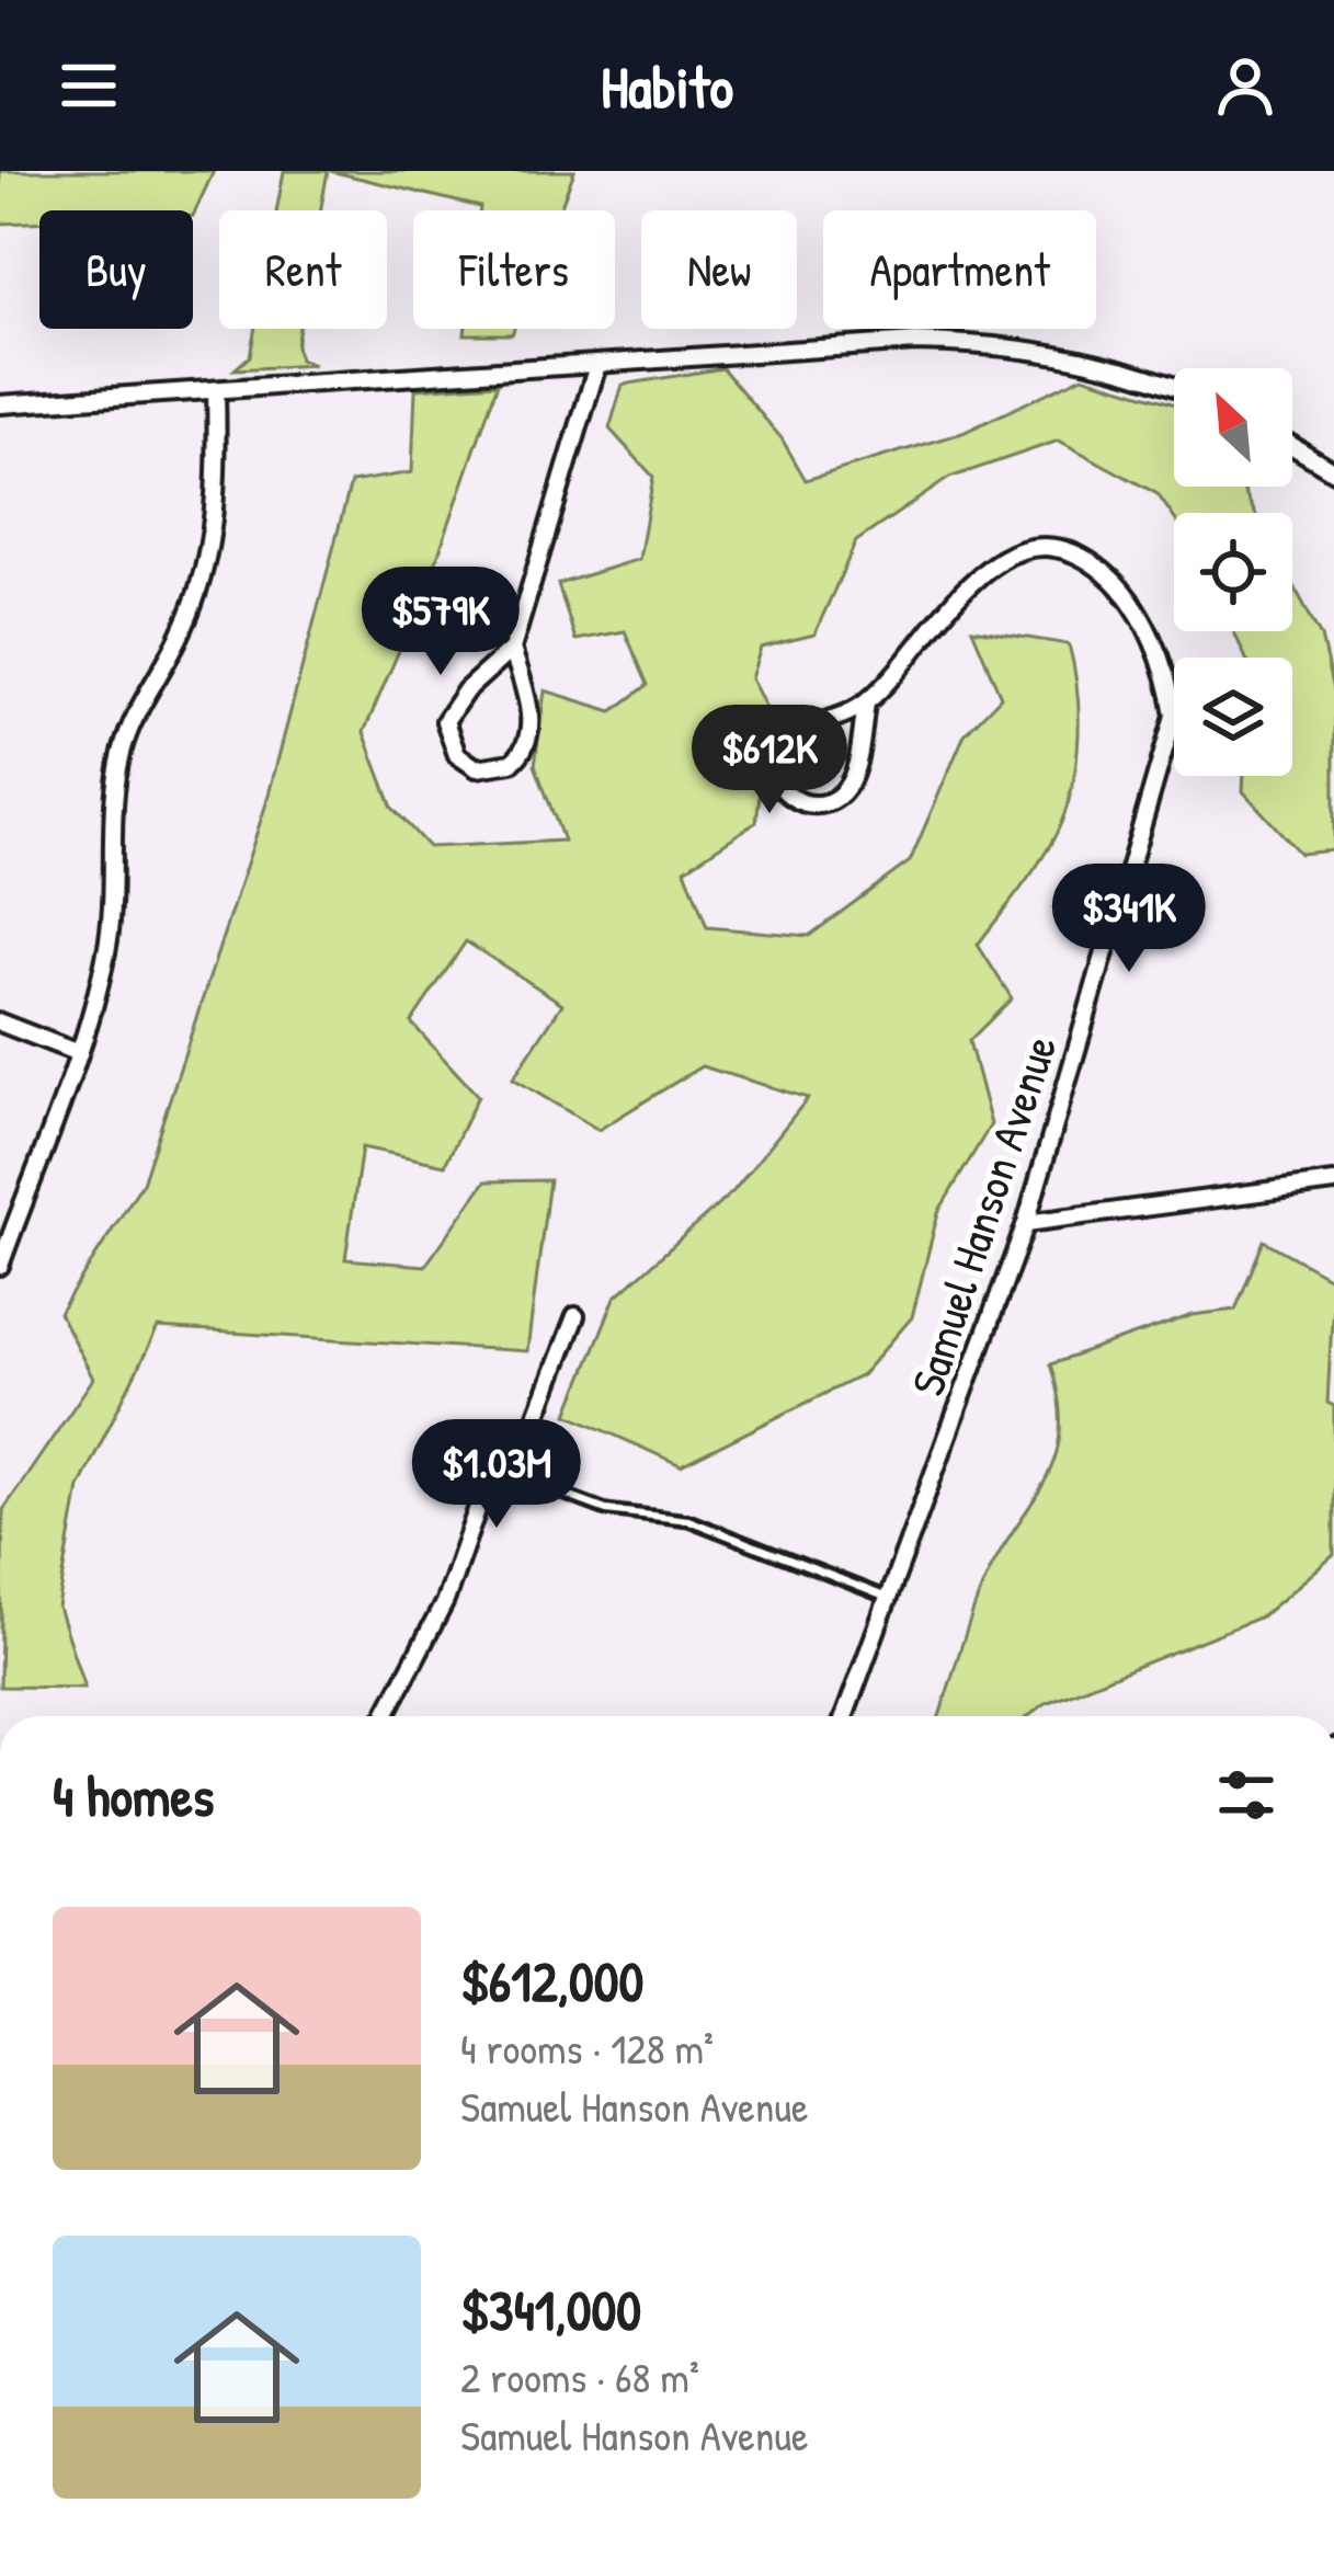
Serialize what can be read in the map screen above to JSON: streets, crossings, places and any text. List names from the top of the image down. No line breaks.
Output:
{"streets":{"street":["Samuel Hanson Avenue"]},"north":"top left","page":{"header":"Habito","chip":["Buy","Rent","Filters","New","Apartment"],"price":["$579K","$612K","$341K","$1.03M"],"heading":"4 homes","list":[{"name":"$612,000","note":"4 rooms · 128 m² · Samuel Hanson Avenue"},{"name":"$341,000","note":"2 rooms · 68 m² · Samuel Hanson Avenue"}]}}
